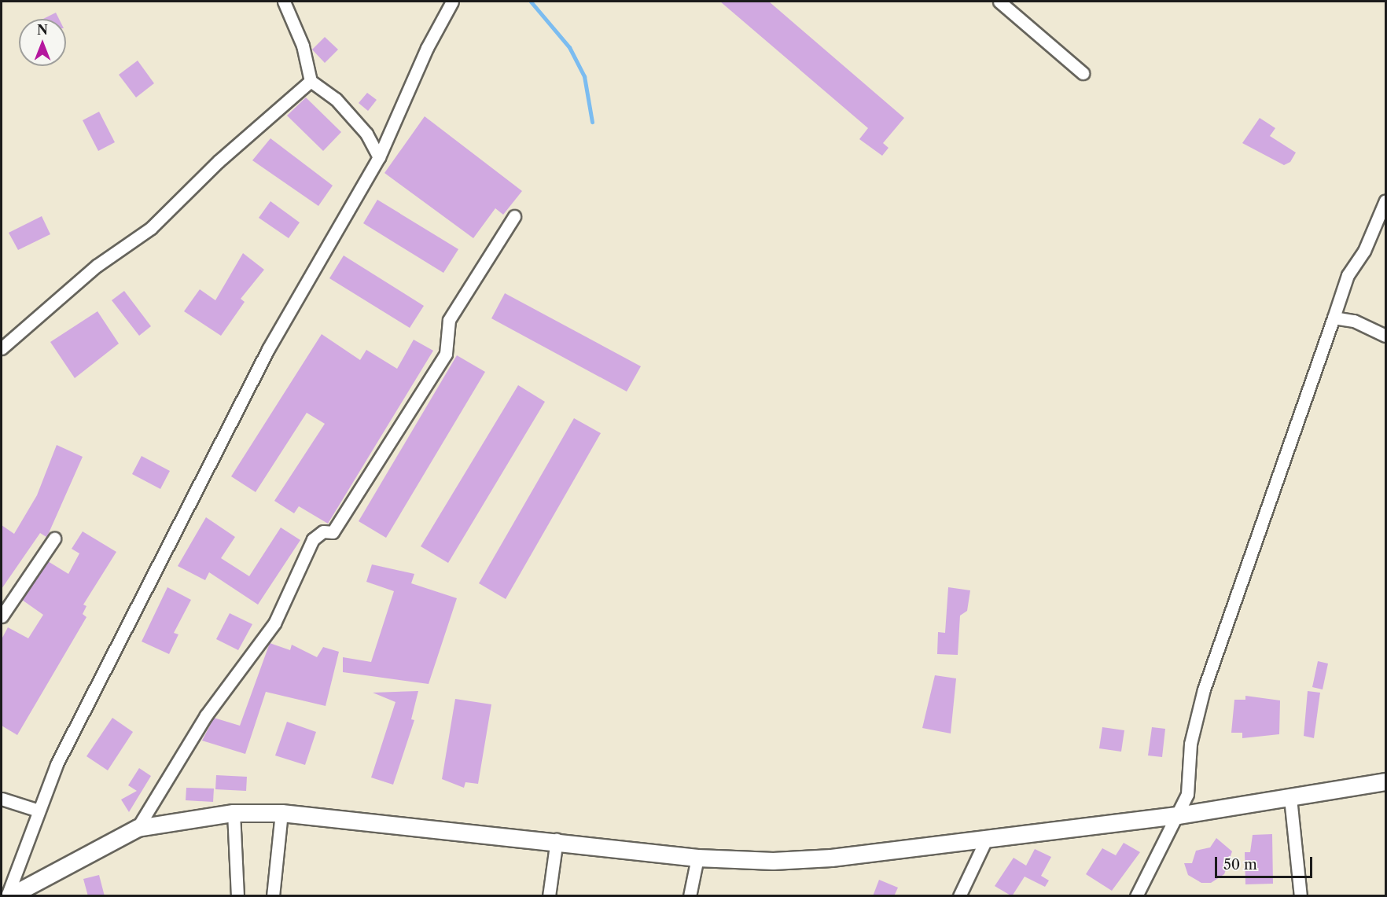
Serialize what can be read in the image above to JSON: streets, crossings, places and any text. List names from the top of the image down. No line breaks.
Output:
{"scale_bar":"50 m","north":"top"}
